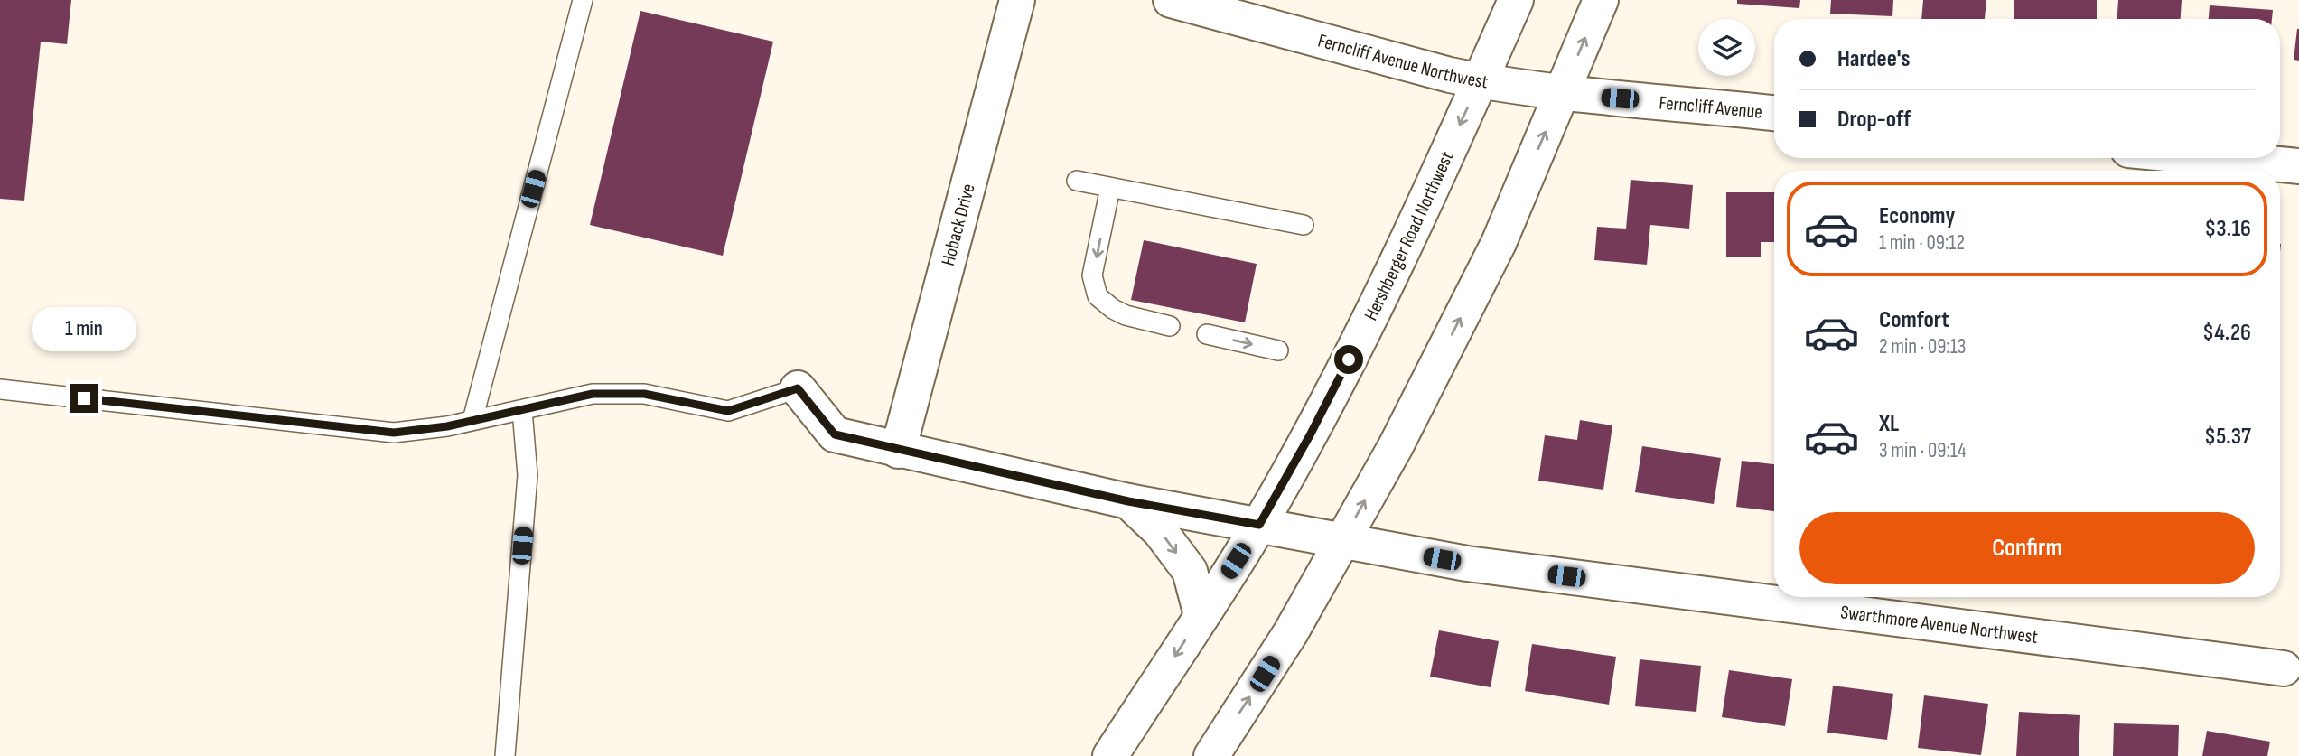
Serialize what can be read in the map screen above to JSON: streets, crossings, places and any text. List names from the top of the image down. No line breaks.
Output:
{"streets":{"street":["Ferncliff Avenue Northwest","Ferncliff Avenue","Hoback Drive","Hershberger Road Northwest","Swarthmore Avenue Northwest"]},"crossings":[["Ferncliff Avenue Northwest","Ferncliff Avenue"],["Ferncliff Avenue Northwest","Hershberger Road Northwest"],["Hoback Drive","Swarthmore Avenue Northwest"],["Hershberger Road Northwest","Swarthmore Avenue Northwest"]],"page":{"banner":["Hardee's","Drop-off"],"list":[{"name":"Economy","note":"1 min · 09:12","value":"$3.16"},{"name":"Comfort","note":"2 min · 09:13","value":"$4.26"},{"name":"XL","note":"3 min · 09:14","value":"$5.37"}],"bubble":"1 min","buttons":"Confirm"}}
